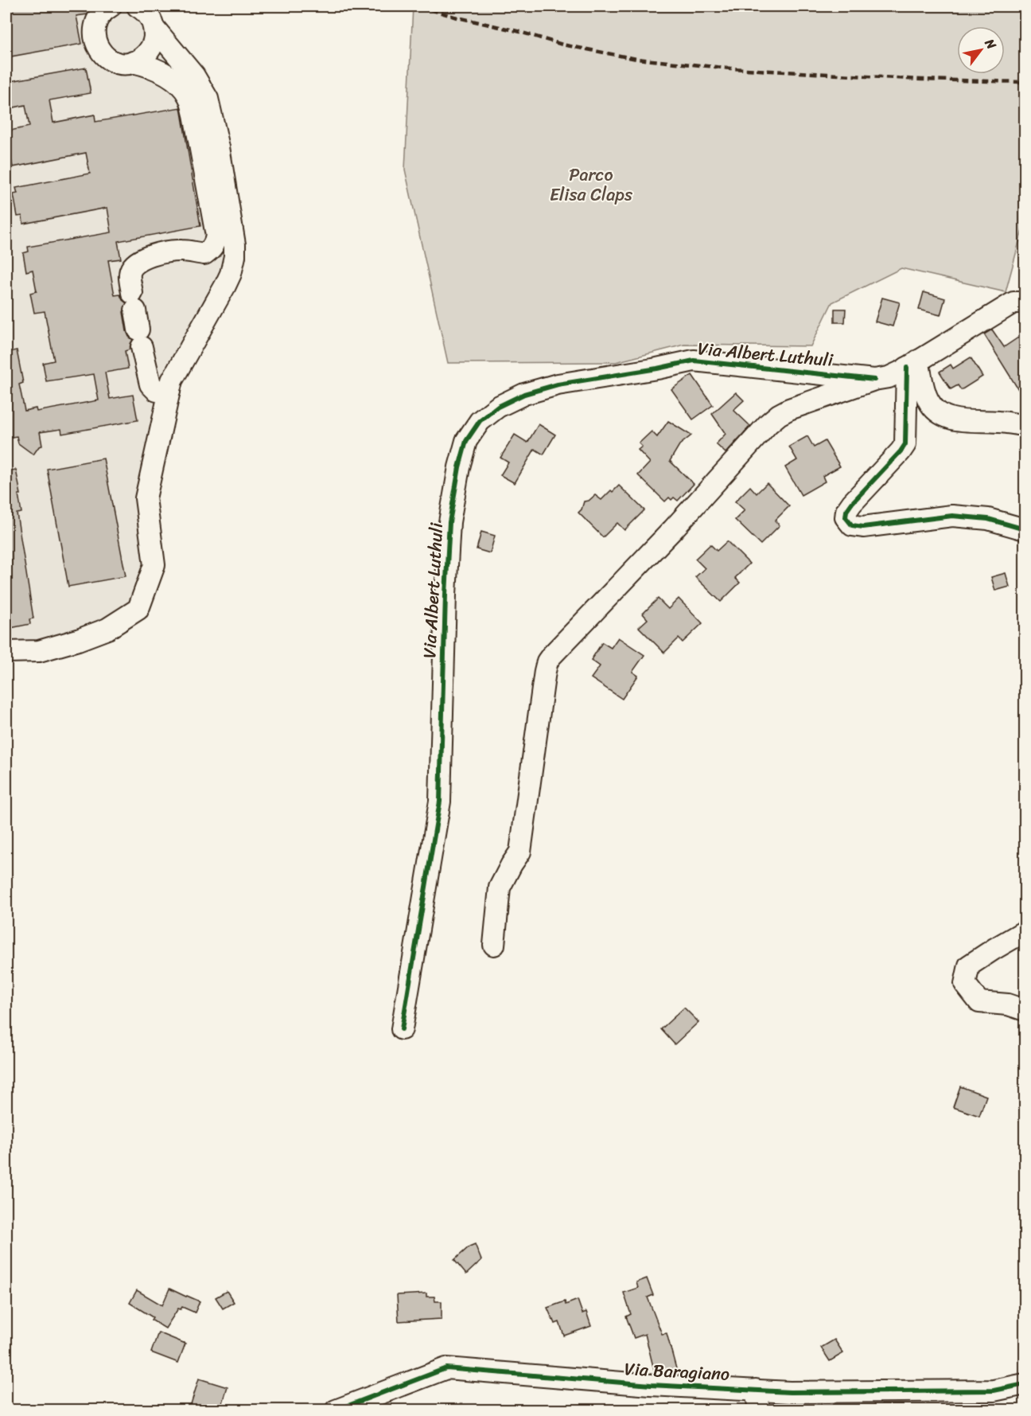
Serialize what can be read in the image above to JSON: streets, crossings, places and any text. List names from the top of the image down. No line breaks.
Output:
{"streets":{"street":["Via Albert Luthuli","Via Baragiano"]},"parks":["Parco Elisa Claps"],"north":"top right"}
